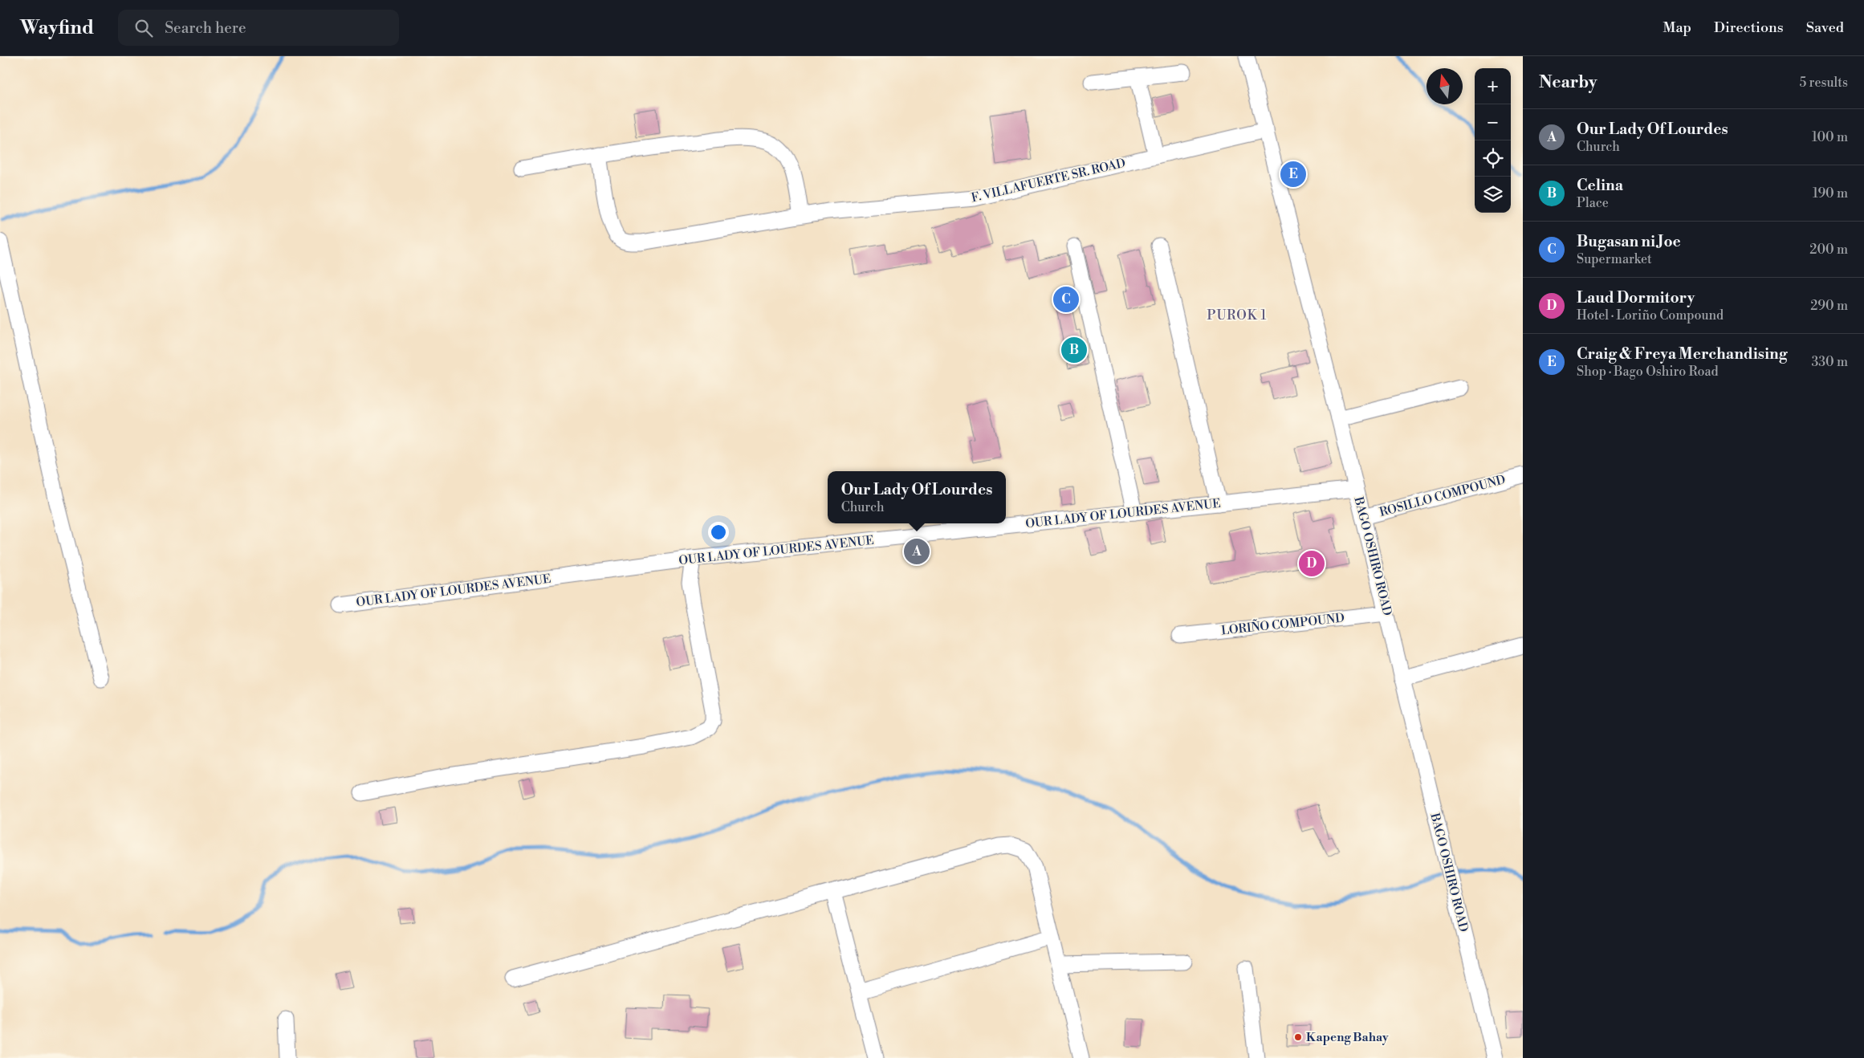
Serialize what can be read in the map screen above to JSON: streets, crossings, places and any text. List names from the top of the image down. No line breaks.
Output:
{"streets":{"street":["F. VILLAFUERTE SR. ROAD","ROSILLO COMPOUND","OUR LADY OF LOURDES AVENUE","BAGO OSHIRO ROAD","LORIÑO COMPOUND"]},"crossings":[["F. VILLAFUERTE SR. ROAD","BAGO OSHIRO ROAD"],["ROSILLO COMPOUND","BAGO OSHIRO ROAD"],["OUR LADY OF LOURDES AVENUE","BAGO OSHIRO ROAD"],["BAGO OSHIRO ROAD","LORIÑO COMPOUND"]],"districts":["PUROK 1"],"places":["Kapeng Bahay"],"north":"top","page":{"header":"Wayfind","search":"Search here","nav":["Map","Directions","Saved"],"heading":["Nearby","5 results"],"map_buttons":["+","−"],"list":[{"mark":"A","name":"Our Lady Of Lourdes","note":"Church","value":"100 m"},{"mark":"B","name":"Celina","note":"Place","value":"190 m"},{"mark":"C","name":"Bugasan ni Joe","note":"Supermarket","value":"200 m"},{"mark":"D","name":"Laud Dormitory","note":"Hotel · Loriño Compound","value":"290 m"},{"mark":"E","name":"Craig & Freya Merchandising","note":"Shop · Bago Oshiro Road","value":"330 m"}],"pins":["E","C","B","A","D"],"popup":["Our Lady Of Lourdes","Church"]}}
